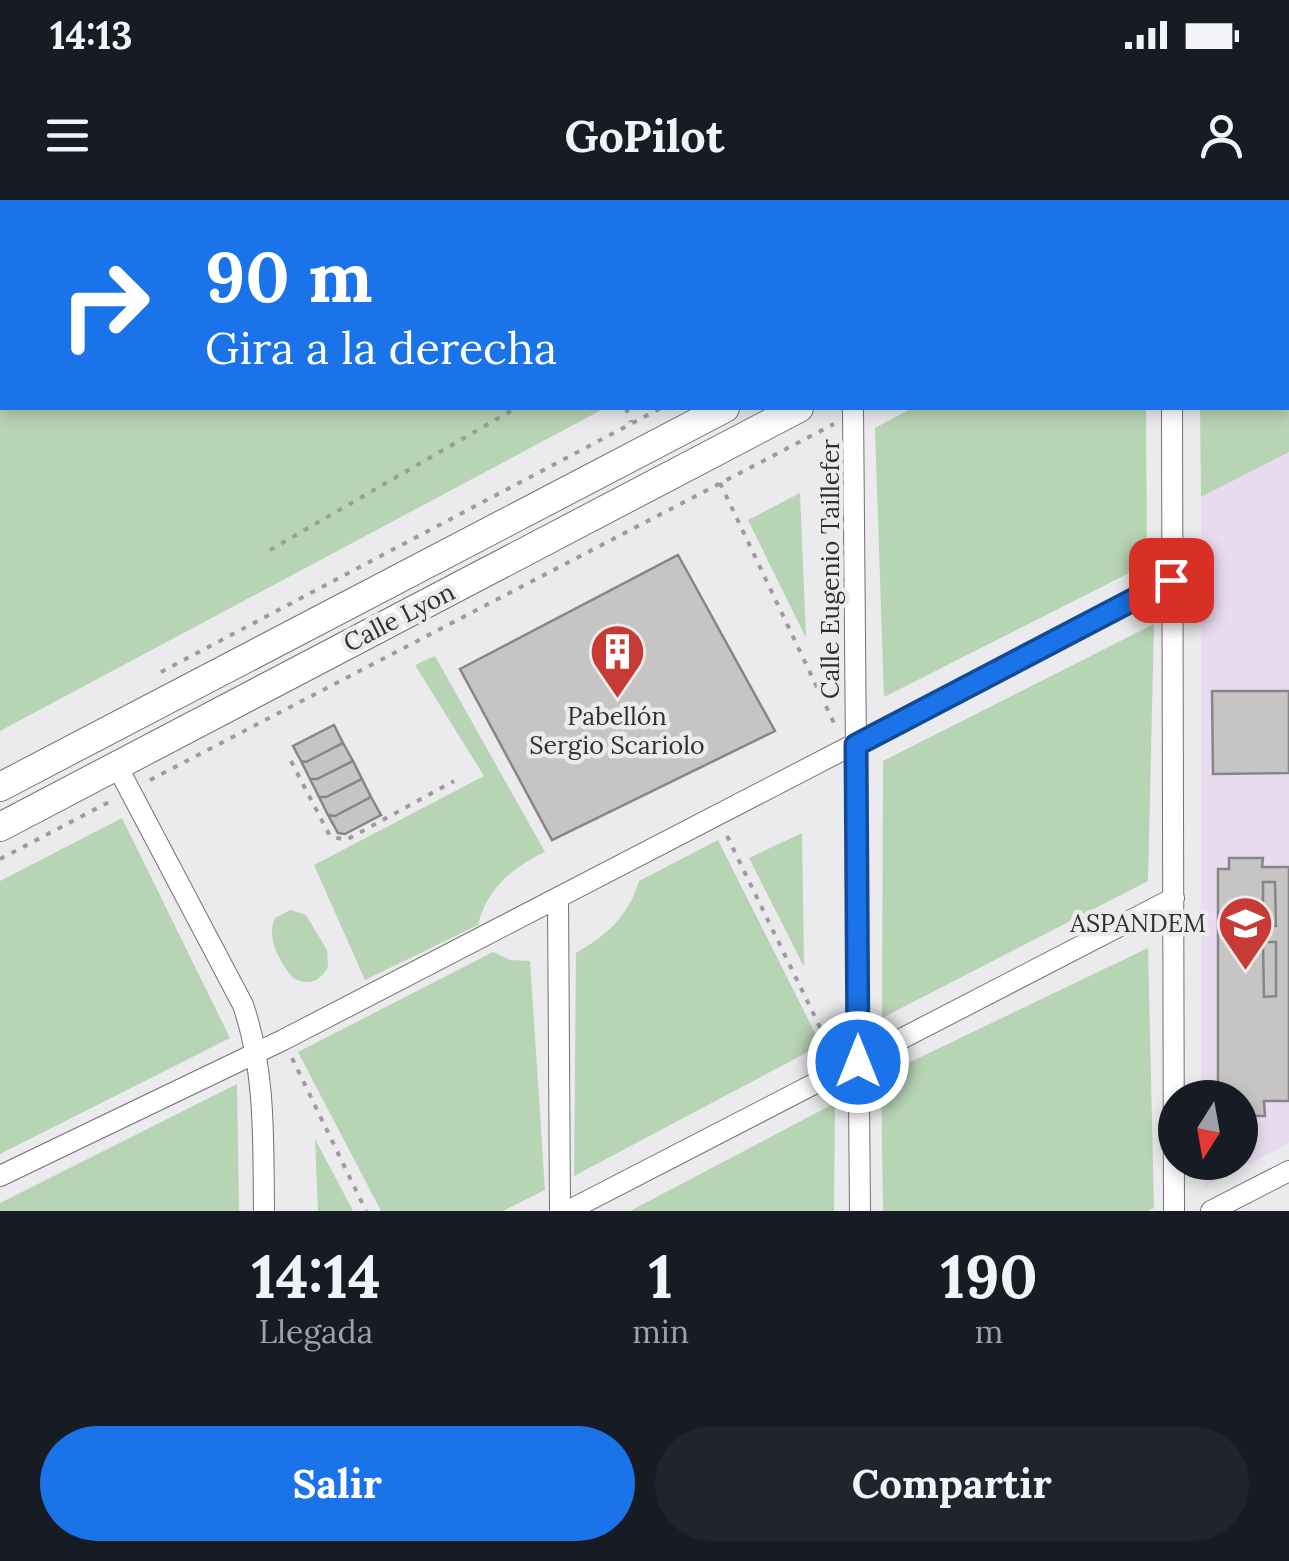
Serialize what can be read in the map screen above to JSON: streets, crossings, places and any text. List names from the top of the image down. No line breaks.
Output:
{"streets":{"street":["Calle Eugenio Taillefer","Calle Lyon"]},"places":{"building":["Pabellón Sergio Scariolo"],"school or university":["ASPANDEM"]},"north":"bottom","page":{"status":"14:13","header":"GoPilot","turn":["90 m","Gira a la derecha"],"eta":["14:14","Llegada","1","min","190","m"],"buttons":["Salir","Compartir"]}}
